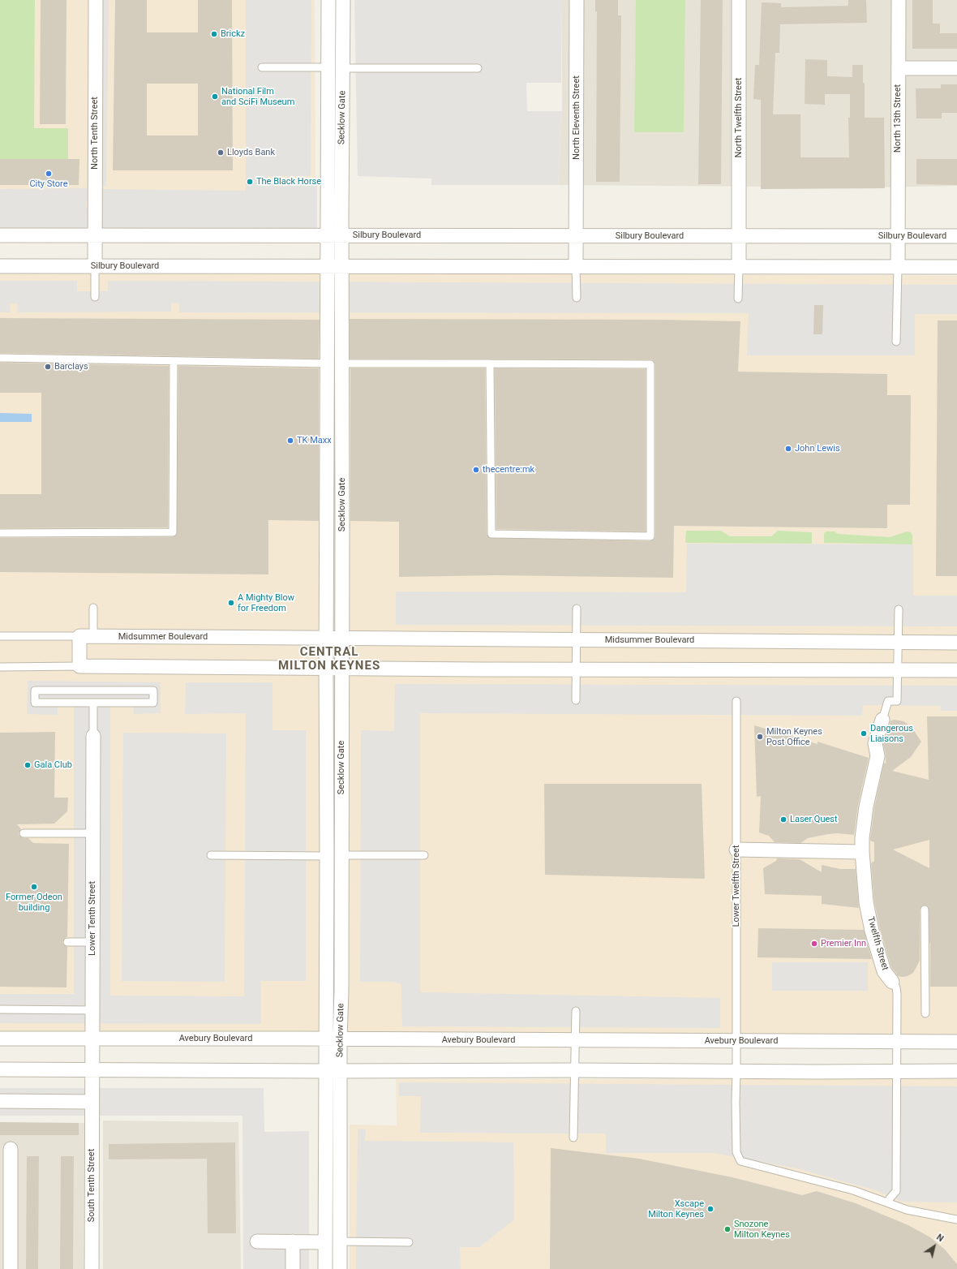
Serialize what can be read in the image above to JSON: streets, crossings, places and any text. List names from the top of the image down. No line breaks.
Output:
{"streets":{"street":["Secklow Gate","North Eleventh Street","North Twelfth Street","North 13th Street","North Tenth Street","Silbury Boulevard","Midsummer Boulevard","Lower Tenth Street","Twelfth Street","Avebury Boulevard","South Tenth Street"],"lane":["Lower Twelfth Street"]},"crossings":[["Secklow Gate","Silbury Boulevard"],["Secklow Gate","Midsummer Boulevard"],["Secklow Gate","Avebury Boulevard"],["North Eleventh Street","Silbury Boulevard"],["North Twelfth Street","Silbury Boulevard"],["North 13th Street","Silbury Boulevard"],["North Tenth Street","Silbury Boulevard"],["Lower Twelfth Street","Twelfth Street"],["Lower Twelfth Street","Avebury Boulevard"],["Lower Tenth Street","Avebury Boulevard"],["Lower Tenth Street","South Tenth Street"],["Twelfth Street","Avebury Boulevard"]],"districts":["CENTRAL MILTON KEYNES"],"places":["Brickz","National Film and SciFi Museum","Lloyds Bank","City Store","The Black Horse","Barclays","TK Maxx","John Lewis","thecentre:mk","A Mighty Blow for Freedom","Dangerous Liaisons","Milton Keynes Post Office","Gala Club","Laser Quest","Former Odeon building","Premier Inn","Xscape Milton Keynes","Snozone Milton Keynes"],"north":"top right"}
